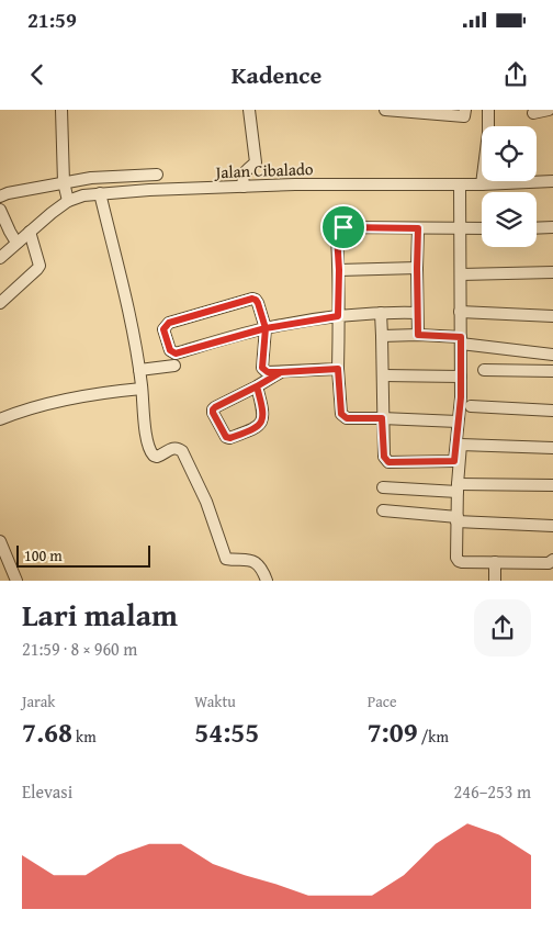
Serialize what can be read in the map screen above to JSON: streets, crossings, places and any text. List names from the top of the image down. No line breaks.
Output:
{"streets":{"street":["Jalan Cibalado"]},"scale_bar":"100 m","page":{"status":"21:59","header":"Kadence","scale":"100 m","heading":["Lari malam","21:59 · 8 × 960 m"],"stats":[["Jarak","7.68 km"],["Waktu","54:55"],["Pace","7:09 /km"]],"chart":["Elevasi","246–253 m"]}}
